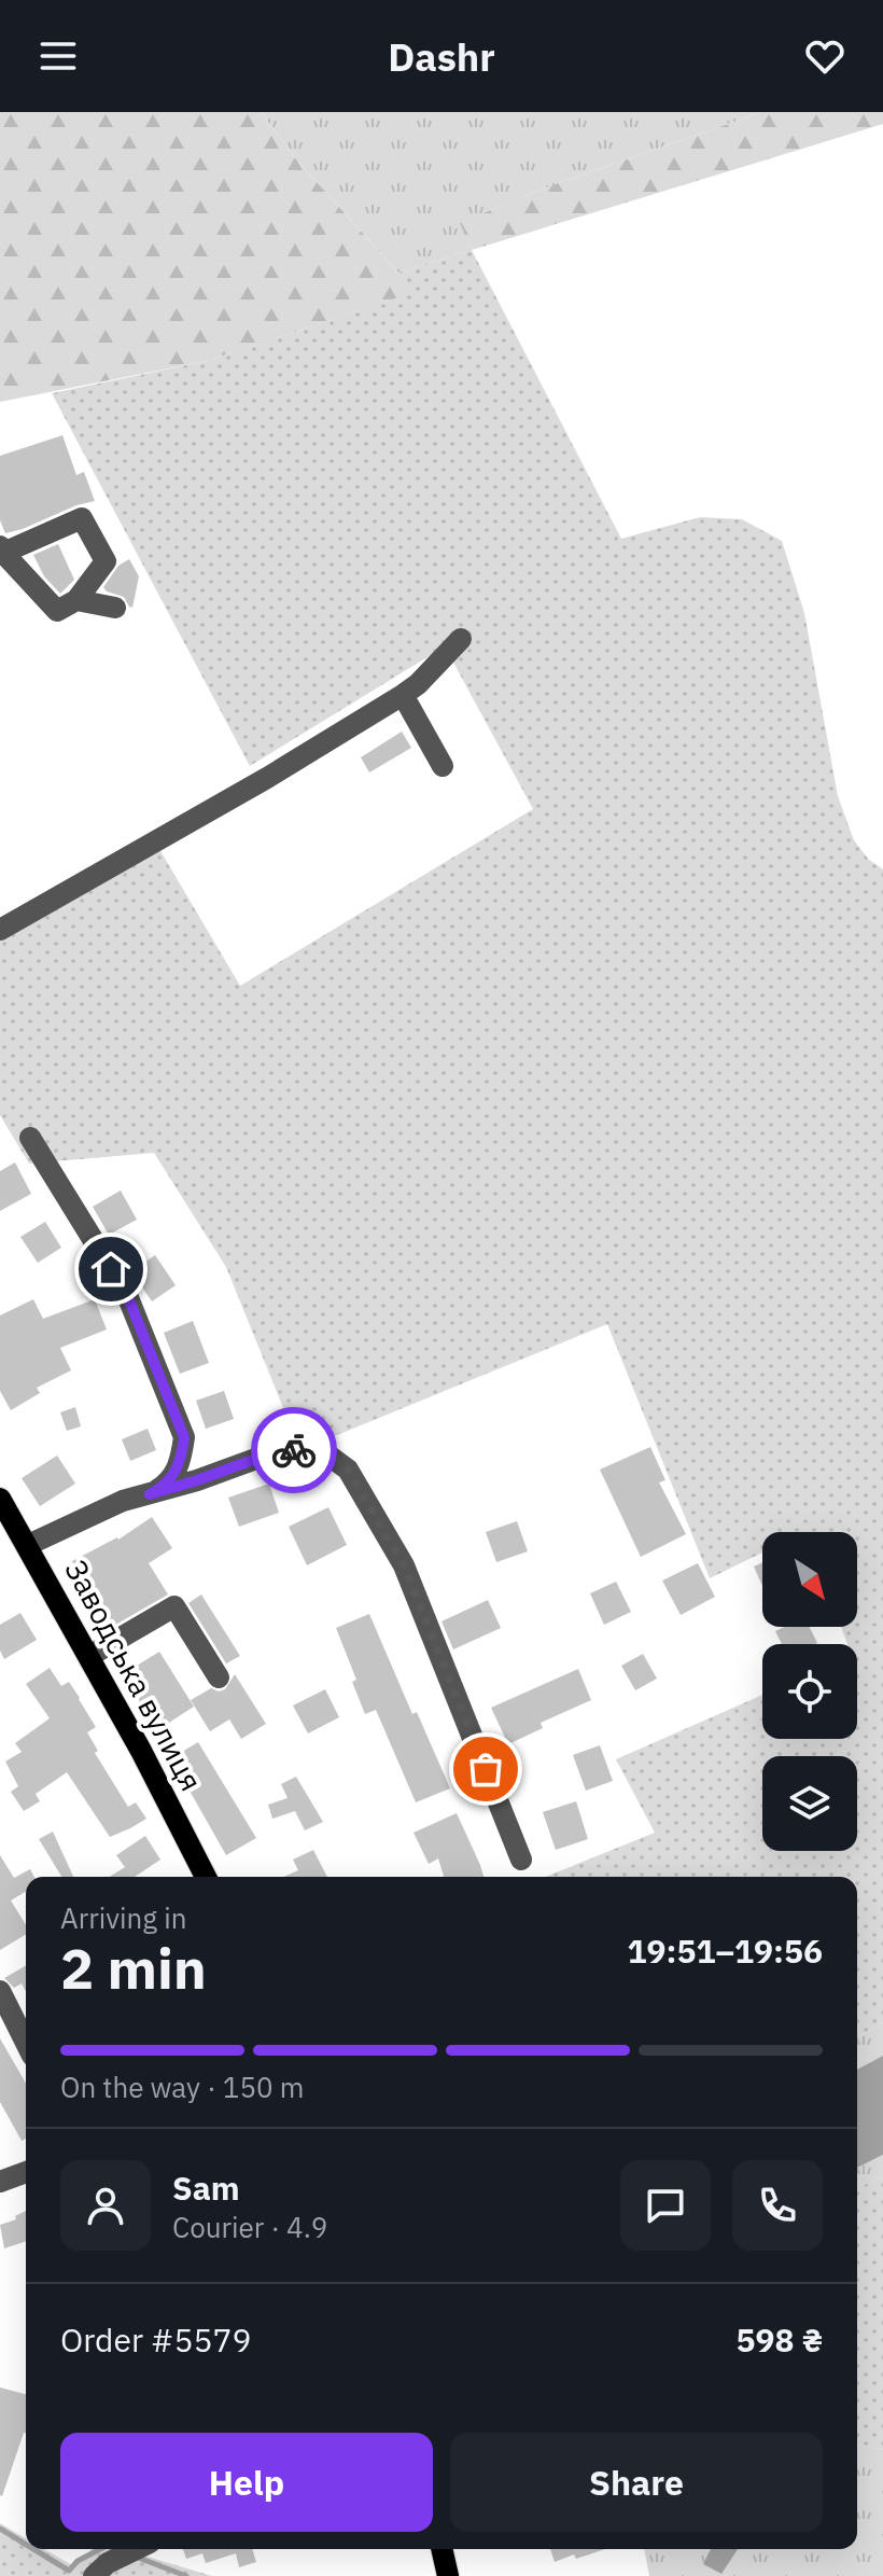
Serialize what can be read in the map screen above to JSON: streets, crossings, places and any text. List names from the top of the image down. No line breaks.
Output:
{"streets":{"main road":["Заводська вулиця"]},"north":"bottom right","page":{"header":"Dashr","heading":["2 min","Arriving in","19:51–19:56"],"panel":["Sam","Courier · 4.9","Order #5579","598 ₴"],"bar":"On the way · 150 m","buttons":["Help","Share"]}}
